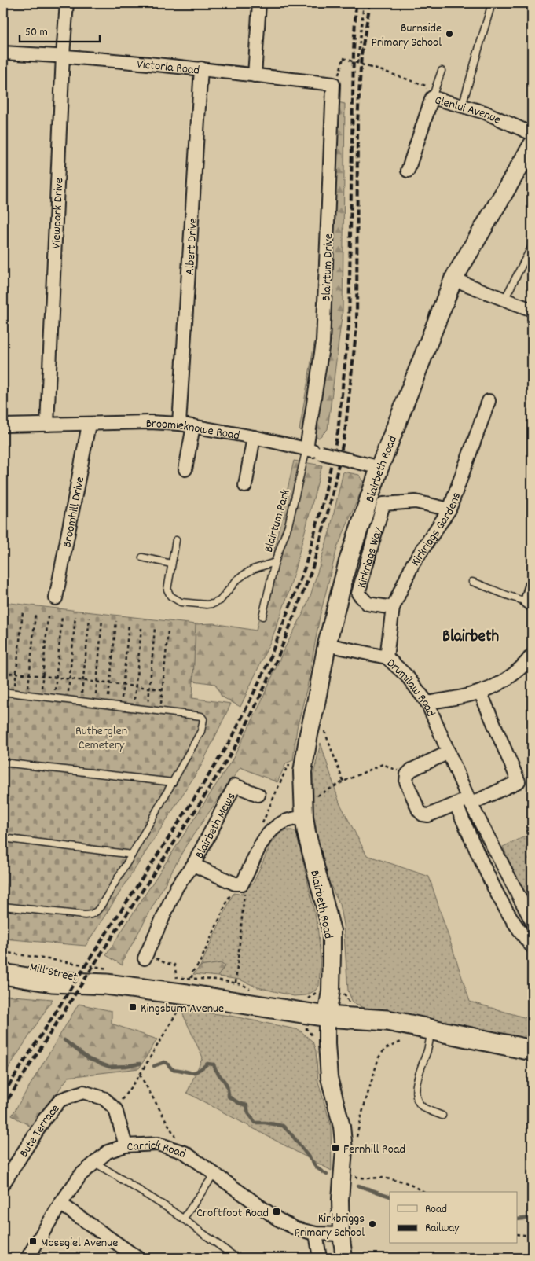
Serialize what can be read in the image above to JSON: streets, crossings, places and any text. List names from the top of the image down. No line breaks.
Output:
{"streets":{"main road":["Blairbeth Road","Mill Street"],"street":["Victoria Road","Glenlui Avenue","Viewpark Drive","Albert Drive","Blairtum Drive","Broomieknowe Road","Broomhill Drive","Kirkriggs Gardens","Kirkriggs Way","Drumilaw Road","Blairbeth Mews","Bute Terrace","Carrick Road"],"lane":["Blairtum Park"]},"crossings":[["Victoria Road","Viewpark Drive"],["Victoria Road","Albert Drive"],["Victoria Road","Blairtum Drive"],["Viewpark Drive","Broomieknowe Road"],["Albert Drive","Broomieknowe Road"],["Blairtum Drive","Broomieknowe Road"],["Blairtum Drive","Blairtum Park"],["Broomieknowe Road","Blairbeth Road"],["Broomieknowe Road","Broomhill Drive"],["Broomieknowe Road","Blairtum Park"],["Blairbeth Road","Drumilaw Road"],["Kirkriggs Gardens","Kirkriggs Way"],["Kirkriggs Gardens","Drumilaw Road"]],"districts":["Blairbeth"],"parks":["Rutherglen Cemetery"],"places":{"other":["Burnside Primary School","Kirkbriggs Primary School"],"transit":["Kingsburn Avenue","Fernhill Road","Croftfoot Road","Mossgiel Avenue"]},"legend":["Road","Railway"],"scale_bar":"50 m"}
